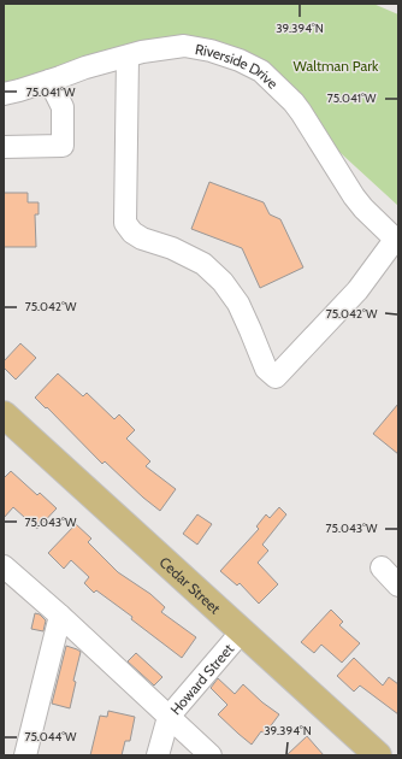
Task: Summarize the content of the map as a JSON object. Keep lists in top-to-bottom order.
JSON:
{
  "streets": {
    "main road": ["Cedar Street"],
    "street": ["Riverside Drive", "Howard Street"]
  },
  "crossings": [
    ["Cedar Street", "Howard Street"]
  ],
  "parks": ["Waltman Park"],
  "coordinates": [
    "39.394°N",
    "75.041°W",
    "75.042°W",
    "75.043°W",
    "75.044°W"
  ]
}
